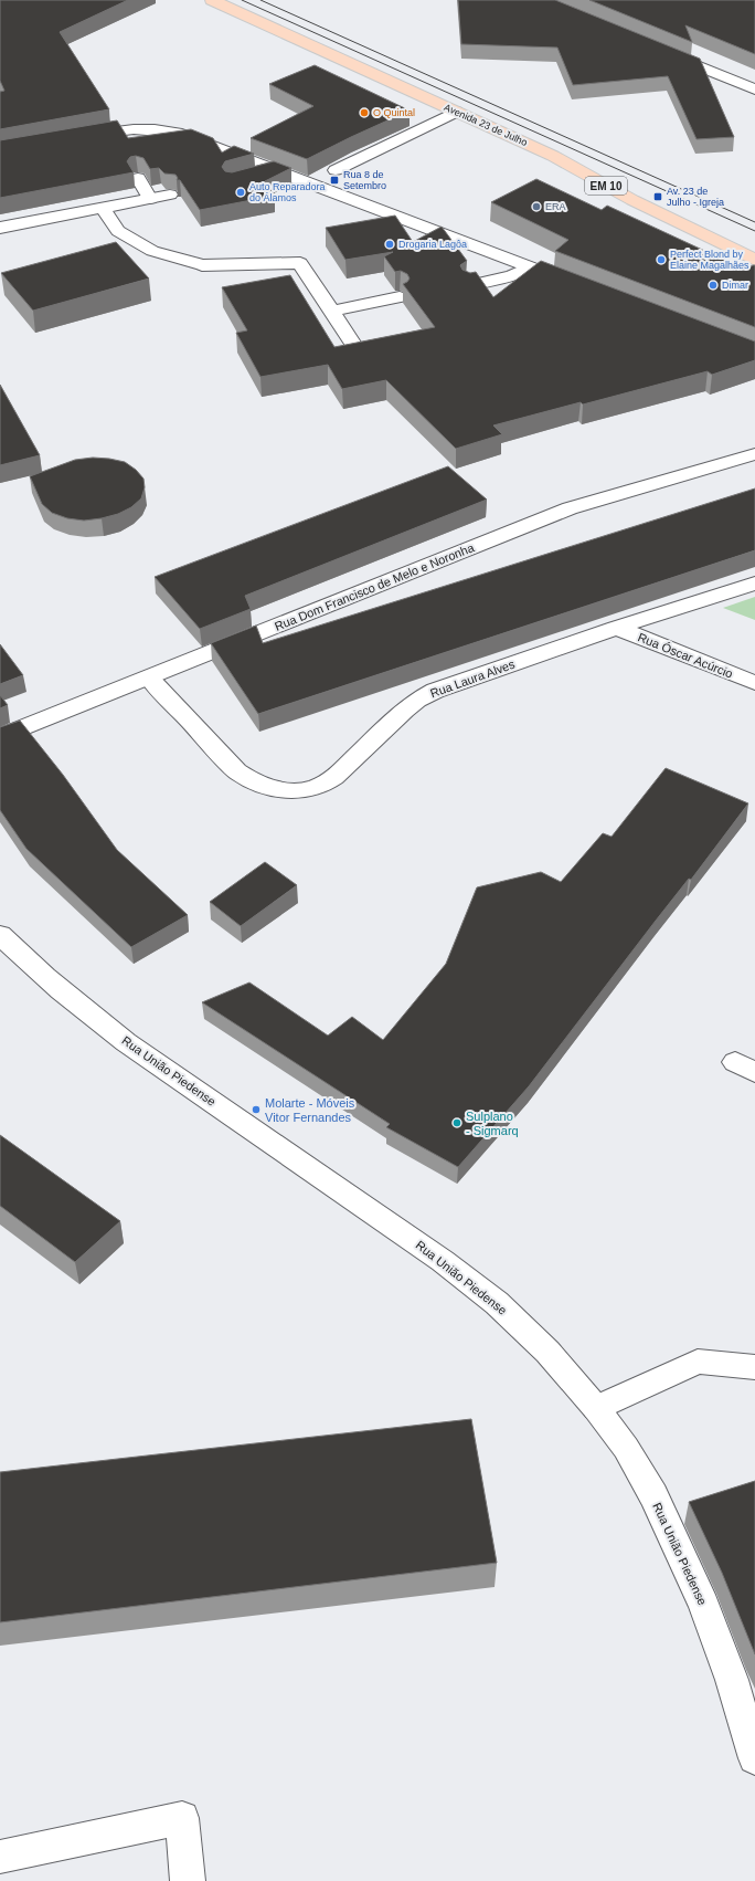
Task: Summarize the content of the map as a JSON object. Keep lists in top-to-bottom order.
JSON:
{
  "streets": {
    "main road": ["Avenida 23 de Julho", "EM 10"],
    "street": [
      "Rua Dom Francisco de Melo e Noronha",
      "Rua Óscar Acúrcio",
      "Rua Laura Alves",
      "Rua União Piedense"
    ]
  },
  "crossings": [
    ["Rua Dom Francisco de Melo e Noronha", "Rua Laura Alves"],
    ["Rua Óscar Acúrcio", "Rua Laura Alves"]
  ],
  "places": {
    "other": [
      "O Quintal",
      "Auto Reparadora do Álamos",
      "ERA",
      "Drogaria Lagôa",
      "Perfect Blond by Elaine Magalhães",
      "Dimar",
      "Molarte - Móveis Vitor Fernandes",
      "Sulplano - Sigmarq"
    ],
    "transit": ["Rua 8 de Setembro", "Av. 23 de Julho - Igreja"]
  }
}
